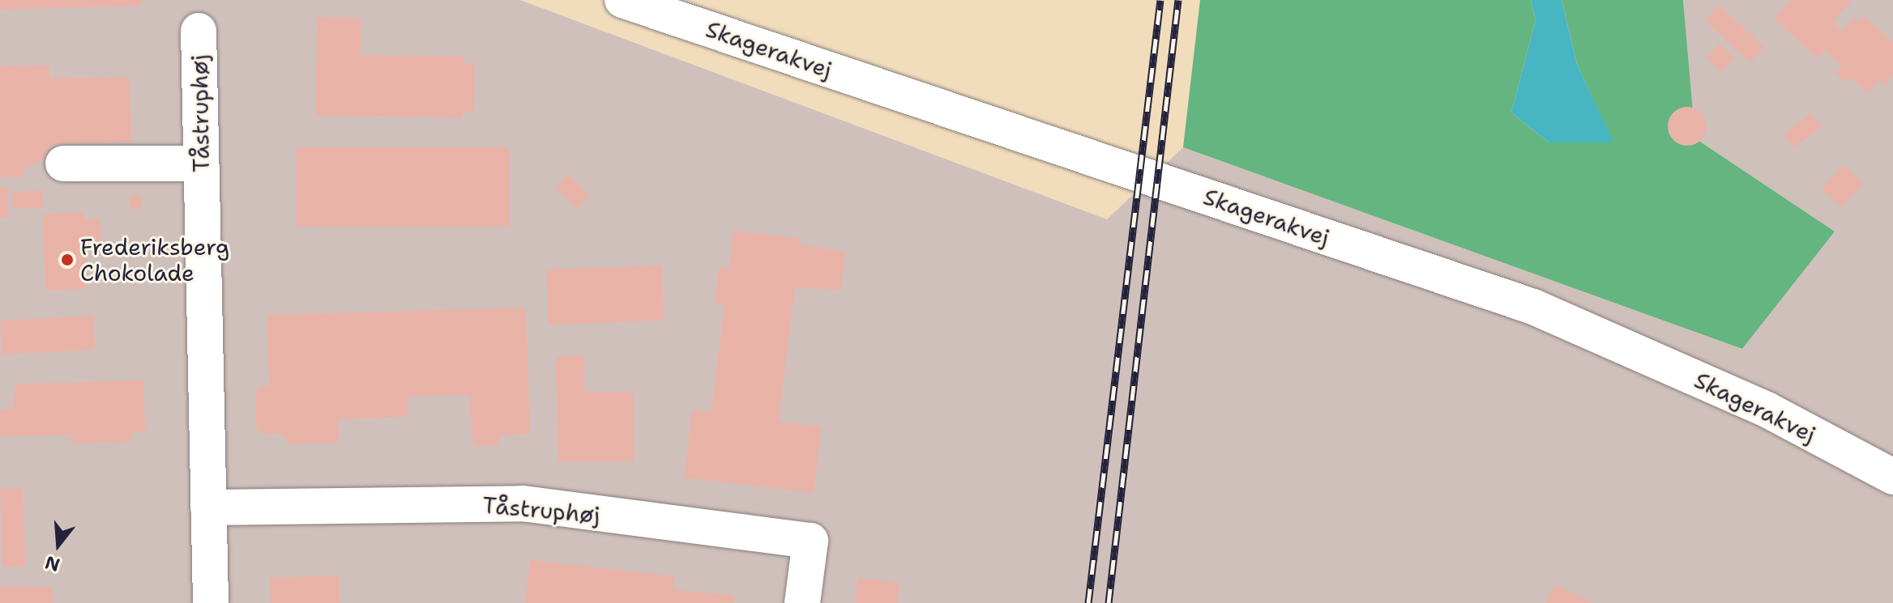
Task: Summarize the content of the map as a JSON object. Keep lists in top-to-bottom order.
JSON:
{
  "streets": {
    "street": ["Skagerakvej", "Tåstruphøj"]
  },
  "places": ["Frederiksberg Chokolade"],
  "north": "bottom"
}
